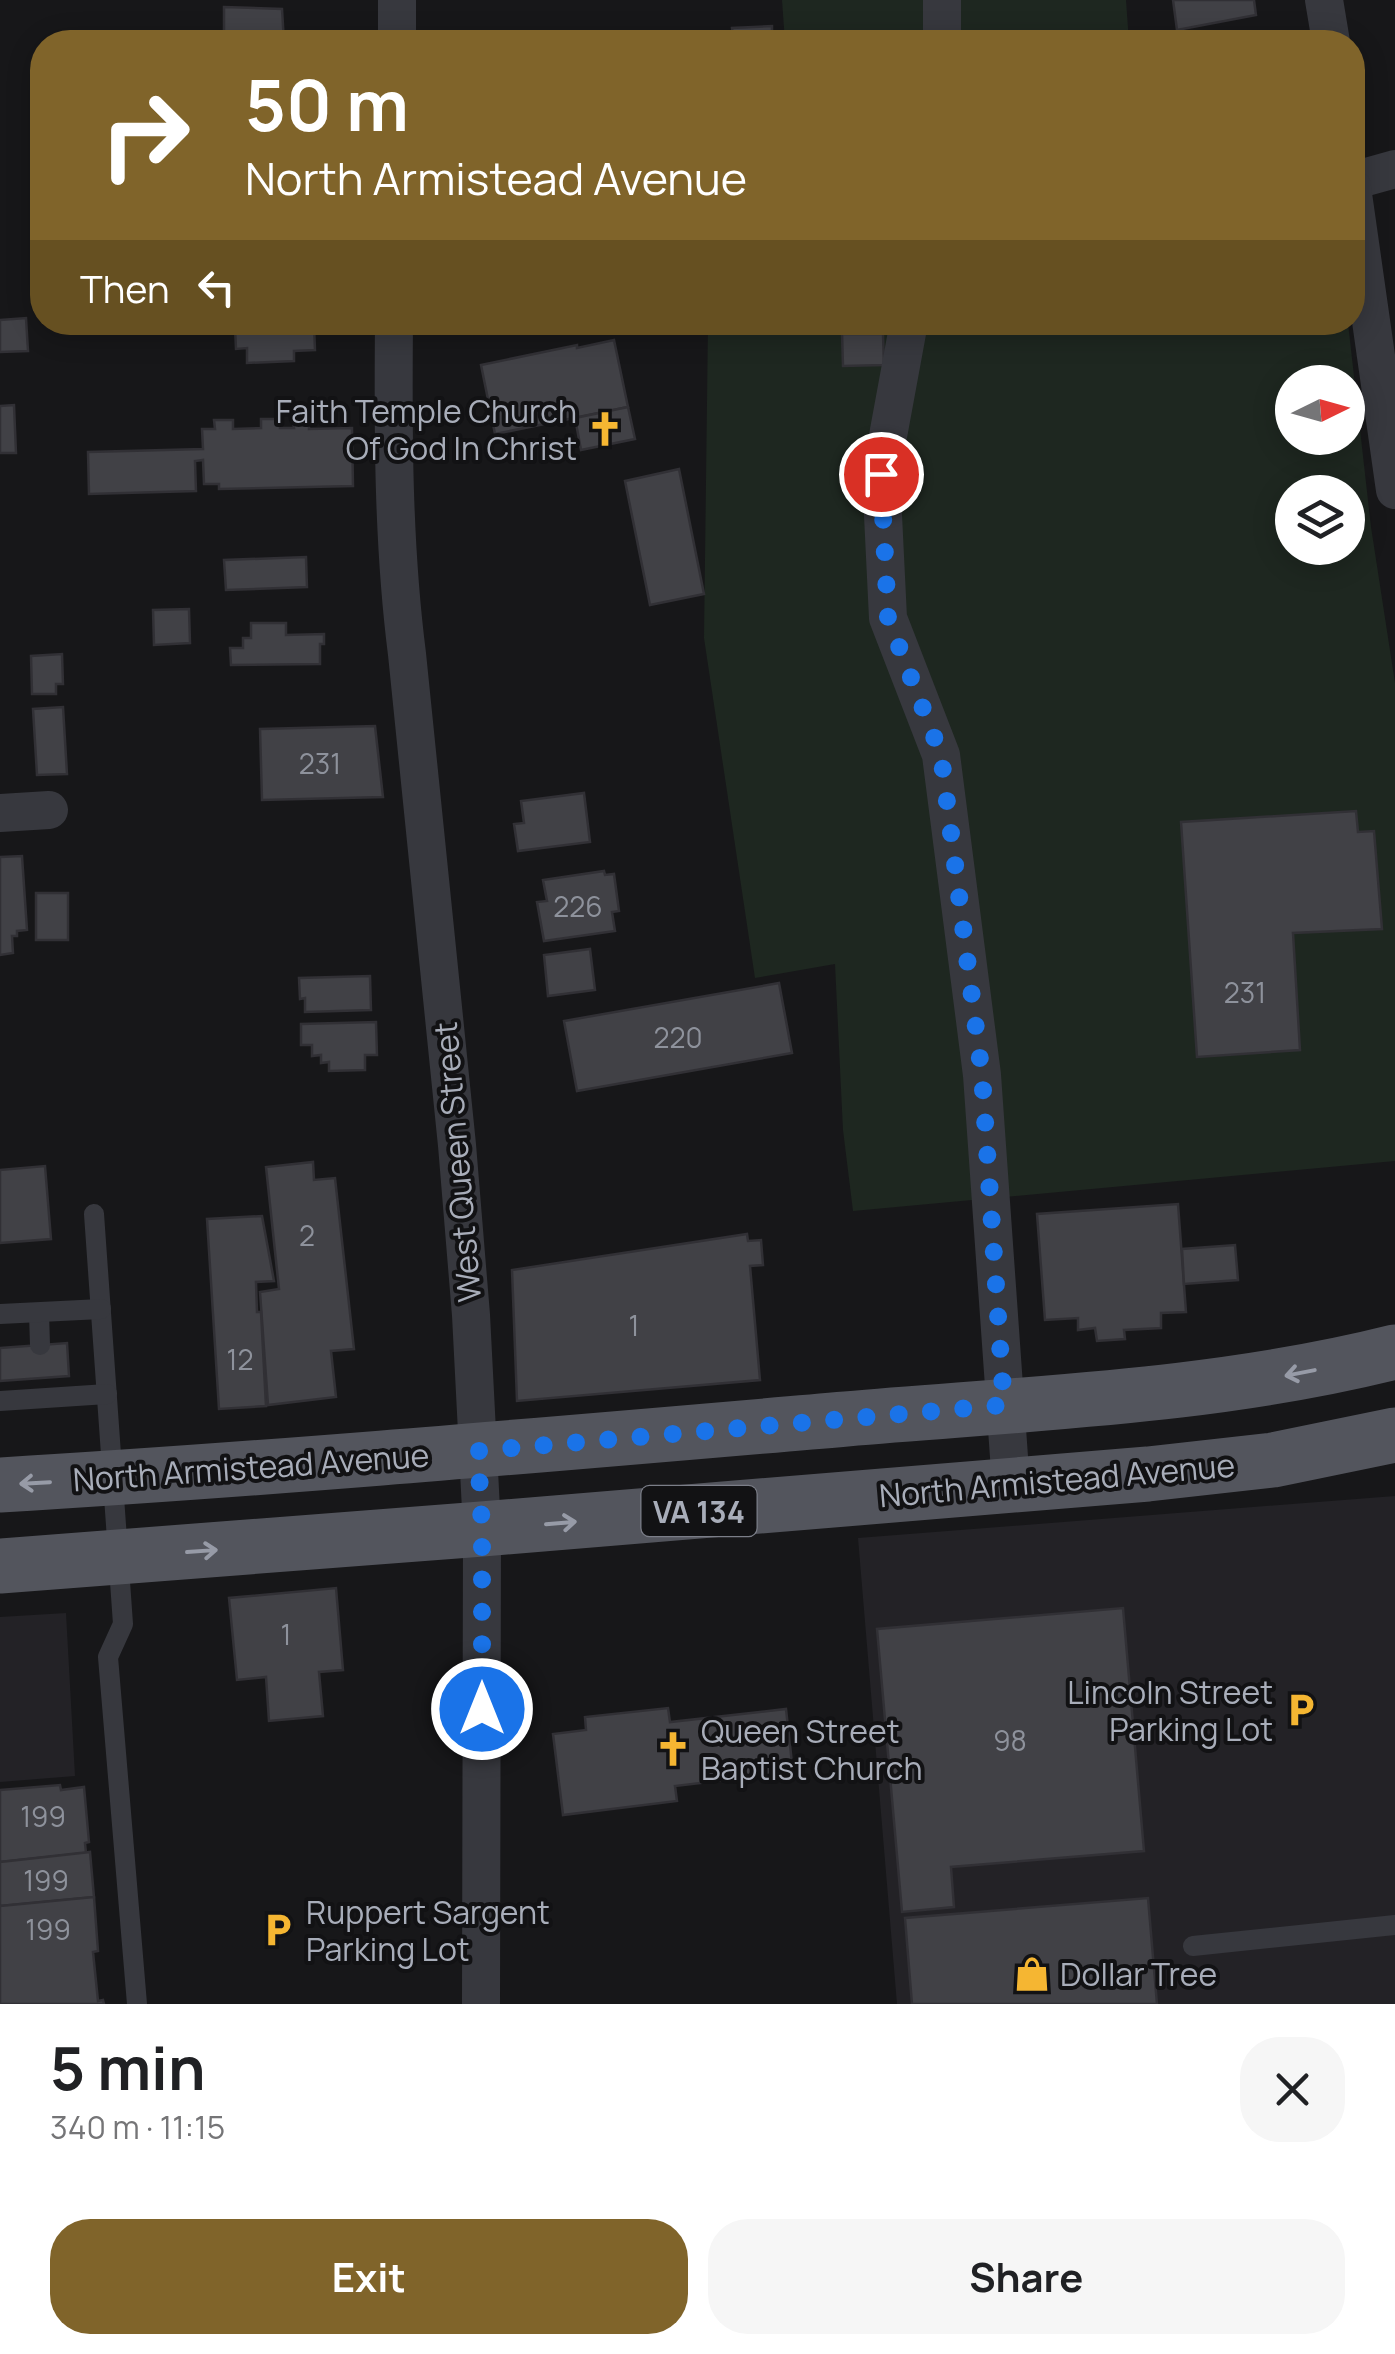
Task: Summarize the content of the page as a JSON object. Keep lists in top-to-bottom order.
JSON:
{
  "streets": {
    "main road": ["North Armistead Avenue", "VA 134"],
    "street": ["West Queen Street"]
  },
  "crossings": [
    ["West Queen Street", "North Armistead Avenue"]
  ],
  "places": {
    "church": ["Faith Temple Church Of God In Christ", "Queen Street Baptist Church"],
    "parking": ["Lincoln Street Parking Lot", "Ruppert Sargent Parking Lot"],
    "shop": ["Dollar Tree"]
  },
  "house_numbers": [
    "231",
    "226",
    "231",
    "220",
    "2",
    "1",
    "12",
    "1",
    "98",
    "199",
    "199",
    "199"
  ],
  "north": "right",
  "page": {
    "turn": ["50 m", "North Armistead Avenue"],
    "then": "Then",
    "heading": ["5 min", "340 m · 11:15"],
    "buttons": ["Exit", "Share"]
  }
}
